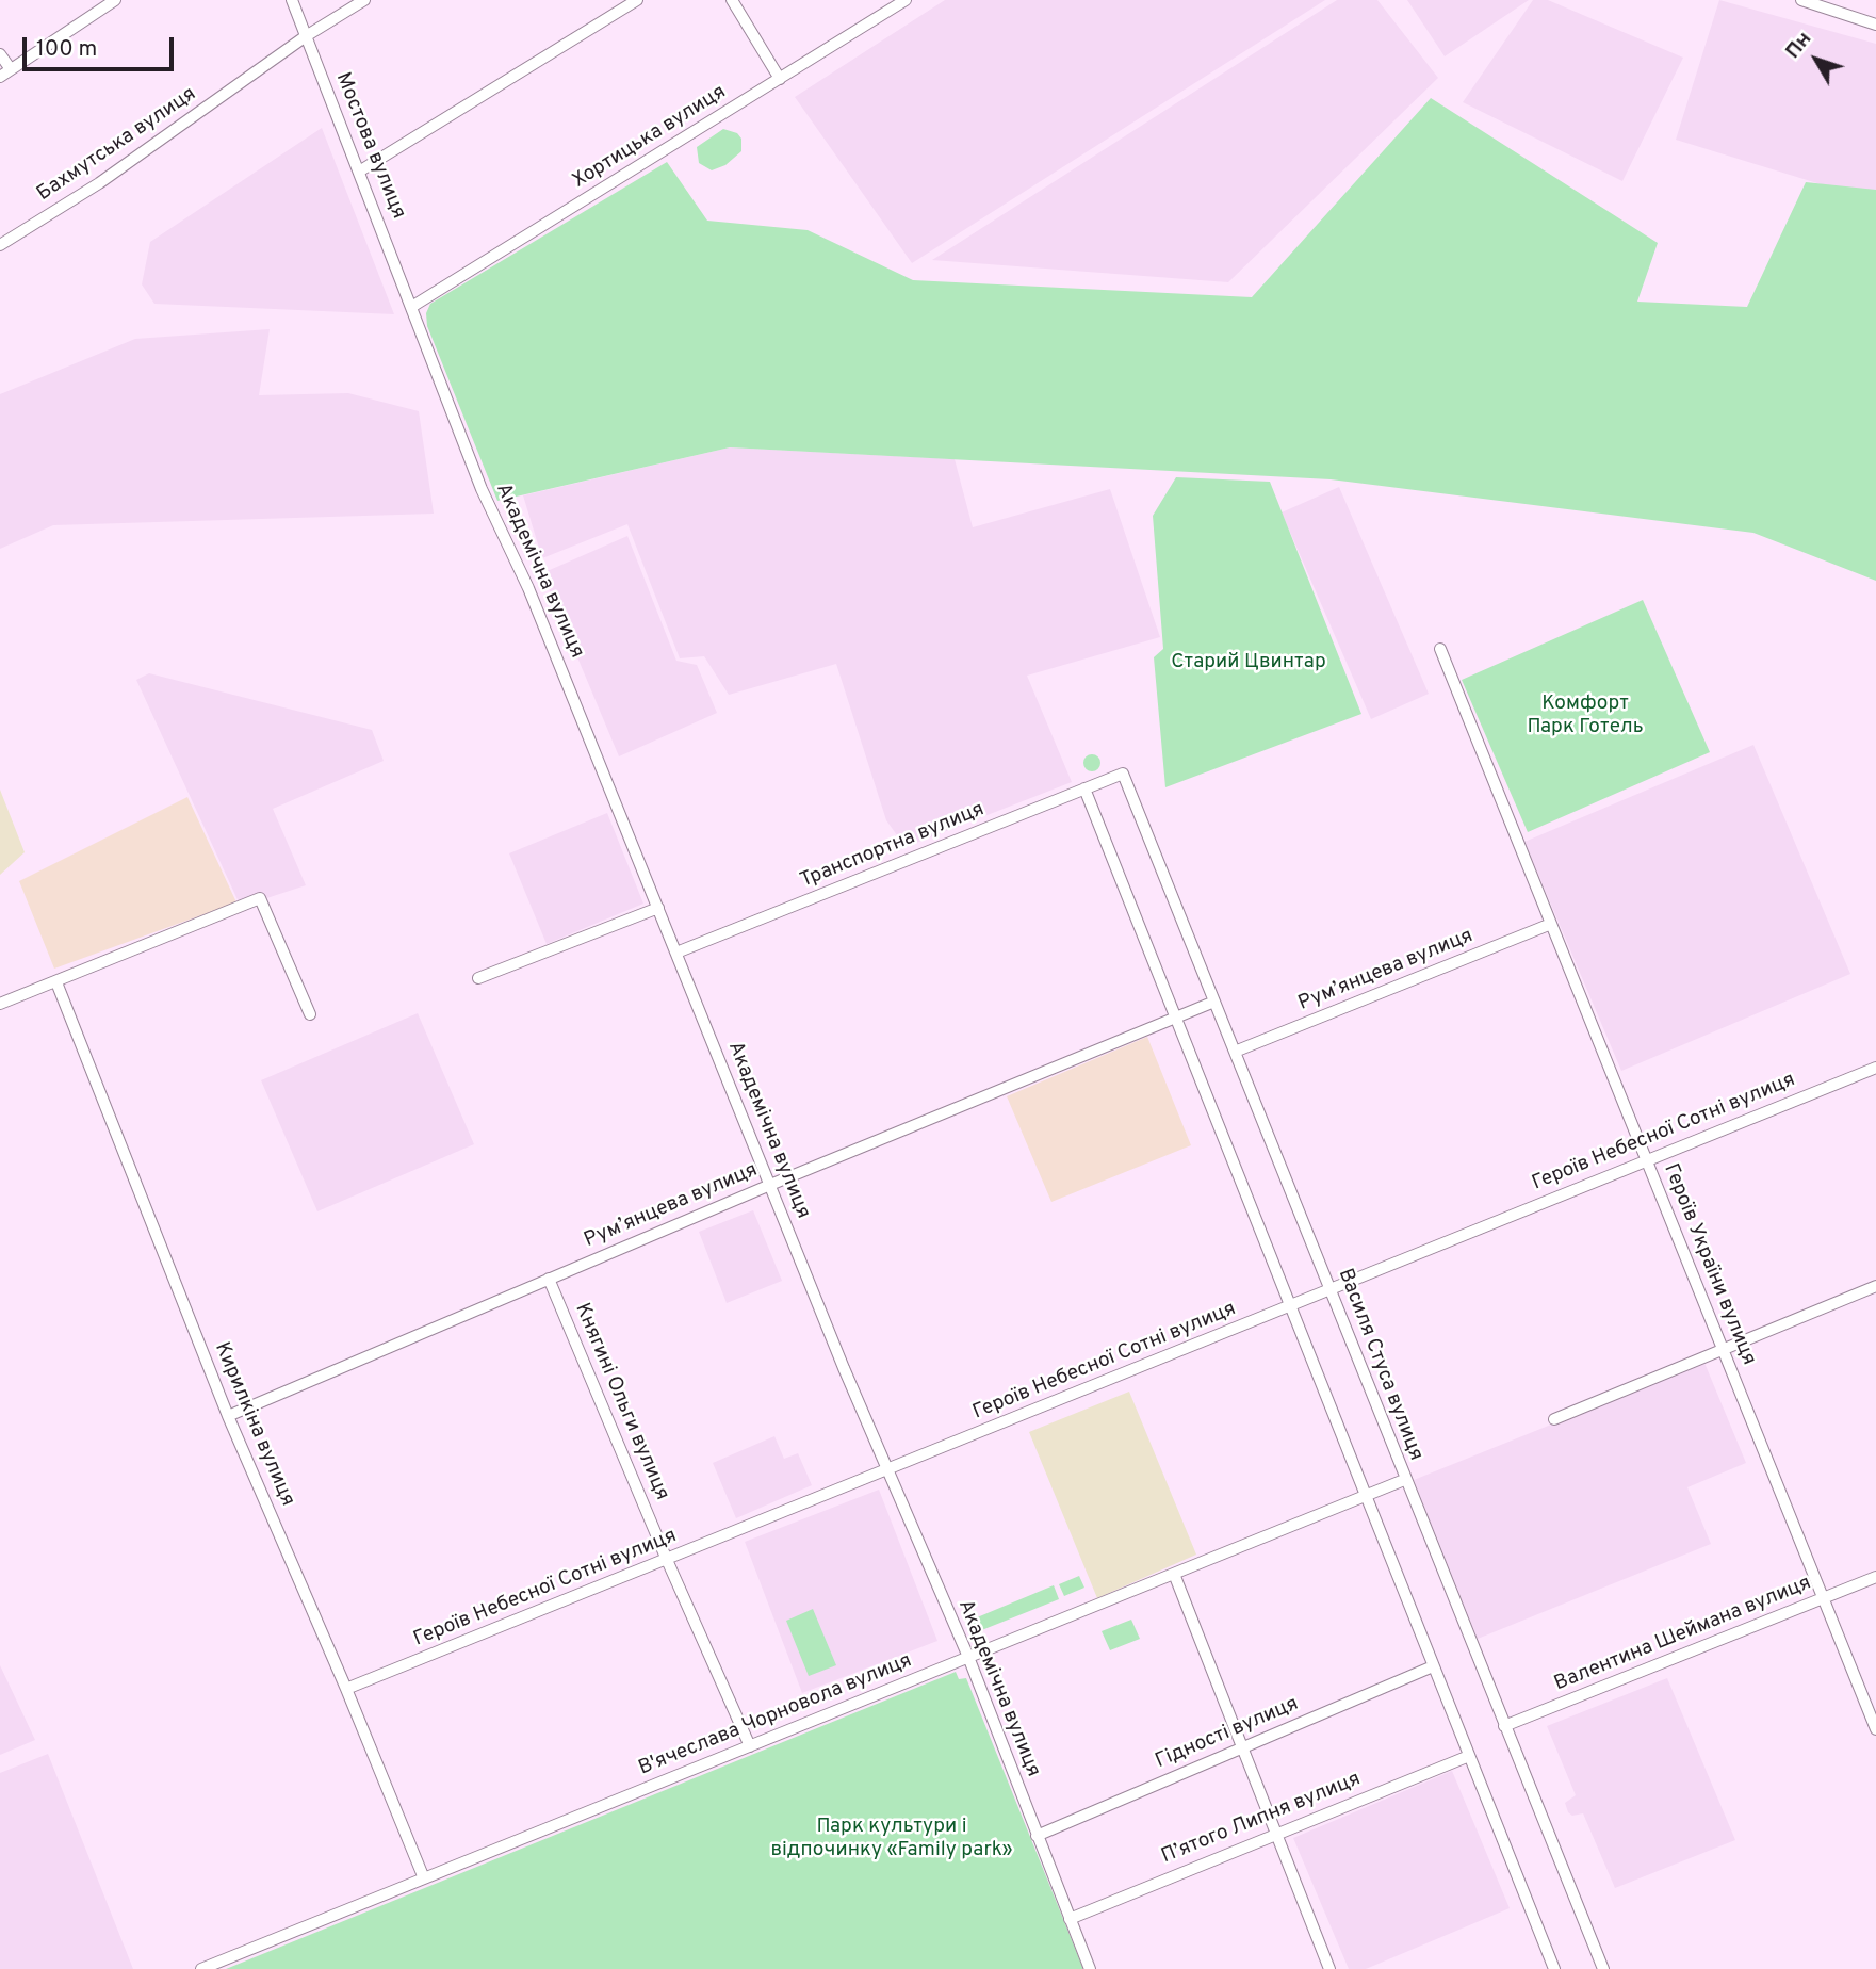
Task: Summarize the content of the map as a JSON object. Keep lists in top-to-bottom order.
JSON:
{
  "streets": {
    "street": [
      "Хортицька вулиця",
      "Бахмутська вулиця",
      "Мостова вулиця",
      "Академічна вулиця",
      "Транспортна вулиця",
      "Рум’янцева вулиця",
      "Героїв Небесної Сотні вулиця",
      "Героїв України вулиця",
      "Василя Стуса вулиця",
      "Княгині Ольги вулиця",
      "Кирилкіна вулиця",
      "Валентина Шеймана вулиця",
      "В'ячеслава Чорновола вулиця",
      "Гідності вулиця",
      "П’ятого Липня вулиця"
    ]
  },
  "crossings": [
    ["Хортицька вулиця", "Мостова вулиця"],
    ["Хортицька вулиця", "Академічна вулиця"],
    ["Бахмутська вулиця", "Мостова вулиця"],
    ["Мостова вулиця", "Академічна вулиця"],
    ["Академічна вулиця", "Транспортна вулиця"],
    ["Академічна вулиця", "Рум’янцева вулиця"],
    ["Академічна вулиця", "Героїв Небесної Сотні вулиця"],
    ["Академічна вулиця", "В'ячеслава Чорновола вулиця"],
    ["Академічна вулиця", "Гідності вулиця"],
    ["Академічна вулиця", "П’ятого Липня вулиця"],
    ["Транспортна вулиця", "Василя Стуса вулиця"],
    ["Рум’янцева вулиця", "Героїв України вулиця"],
    ["Рум’янцева вулиця", "Василя Стуса вулиця"],
    ["Рум’янцева вулиця", "Княгині Ольги вулиця"],
    ["Рум’янцева вулиця", "Кирилкіна вулиця"],
    ["Героїв Небесної Сотні вулиця", "Героїв України вулиця"],
    ["Героїв Небесної Сотні вулиця", "Василя Стуса вулиця"],
    ["Героїв Небесної Сотні вулиця", "Княгині Ольги вулиця"],
    ["Героїв Небесної Сотні вулиця", "Кирилкіна вулиця"],
    ["Героїв України вулиця", "Валентина Шеймана вулиця"],
    ["Василя Стуса вулиця", "Валентина Шеймана вулиця"],
    ["Василя Стуса вулиця", "В'ячеслава Чорновола вулиця"],
    ["Княгині Ольги вулиця", "В'ячеслава Чорновола вулиця"],
    ["Кирилкіна вулиця", "В'ячеслава Чорновола вулиця"]
  ],
  "parks": ["Старий Цвинтар", "Комфорт Парк Готель", "Парк культури і відпочинку «Family park»"],
  "scale_bar": "100 m",
  "north": "top left"
}
